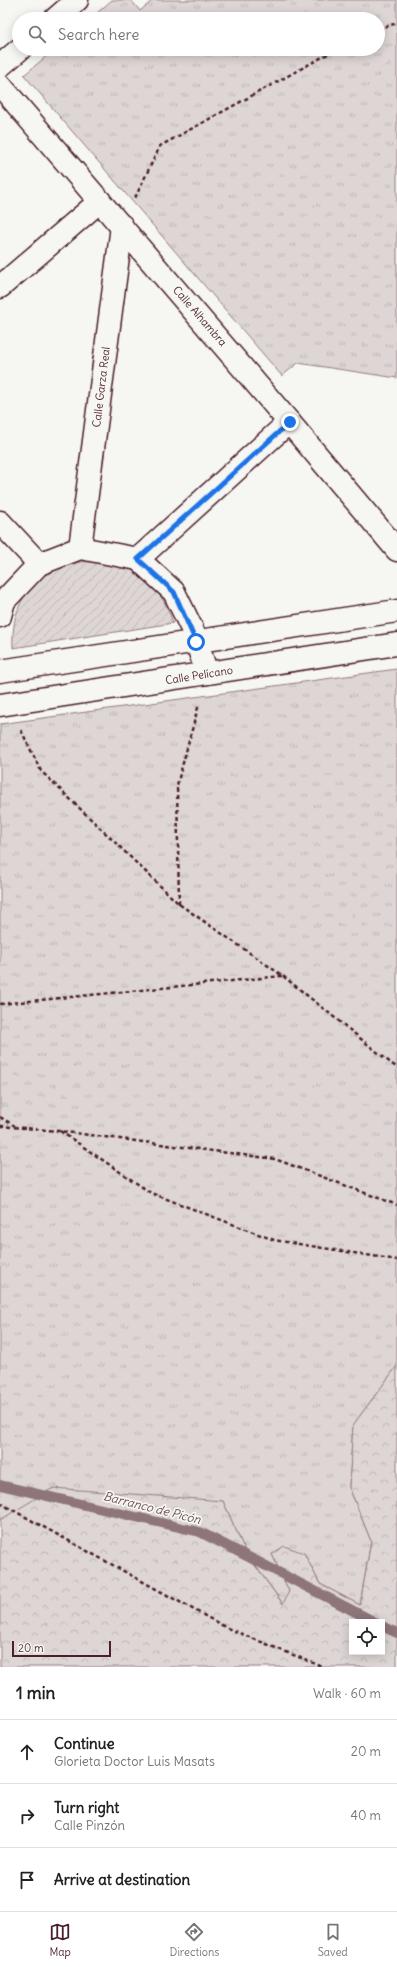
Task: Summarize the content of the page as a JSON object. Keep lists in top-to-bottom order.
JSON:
{
  "streets": {
    "street": ["Calle Alhambra", "Calle Garza Real", "Calle Pelícano"]
  },
  "crossings": [
    ["Calle Alhambra", "Calle Garza Real"]
  ],
  "water": ["Barranco de Picón"],
  "scale_bar": "20 m",
  "page": {
    "search": "Search here",
    "scale": "20 m",
    "heading": ["1 min", "Walk · 60 m"],
    "list": [
      ["Continue", "Glorieta Doctor Luis Masats", "20 m"],
      ["Turn right", "Calle Pinzón", "40 m"],
      "Arrive at destination"
    ],
    "nav": ["Map", "Directions", "Saved"]
  }
}
